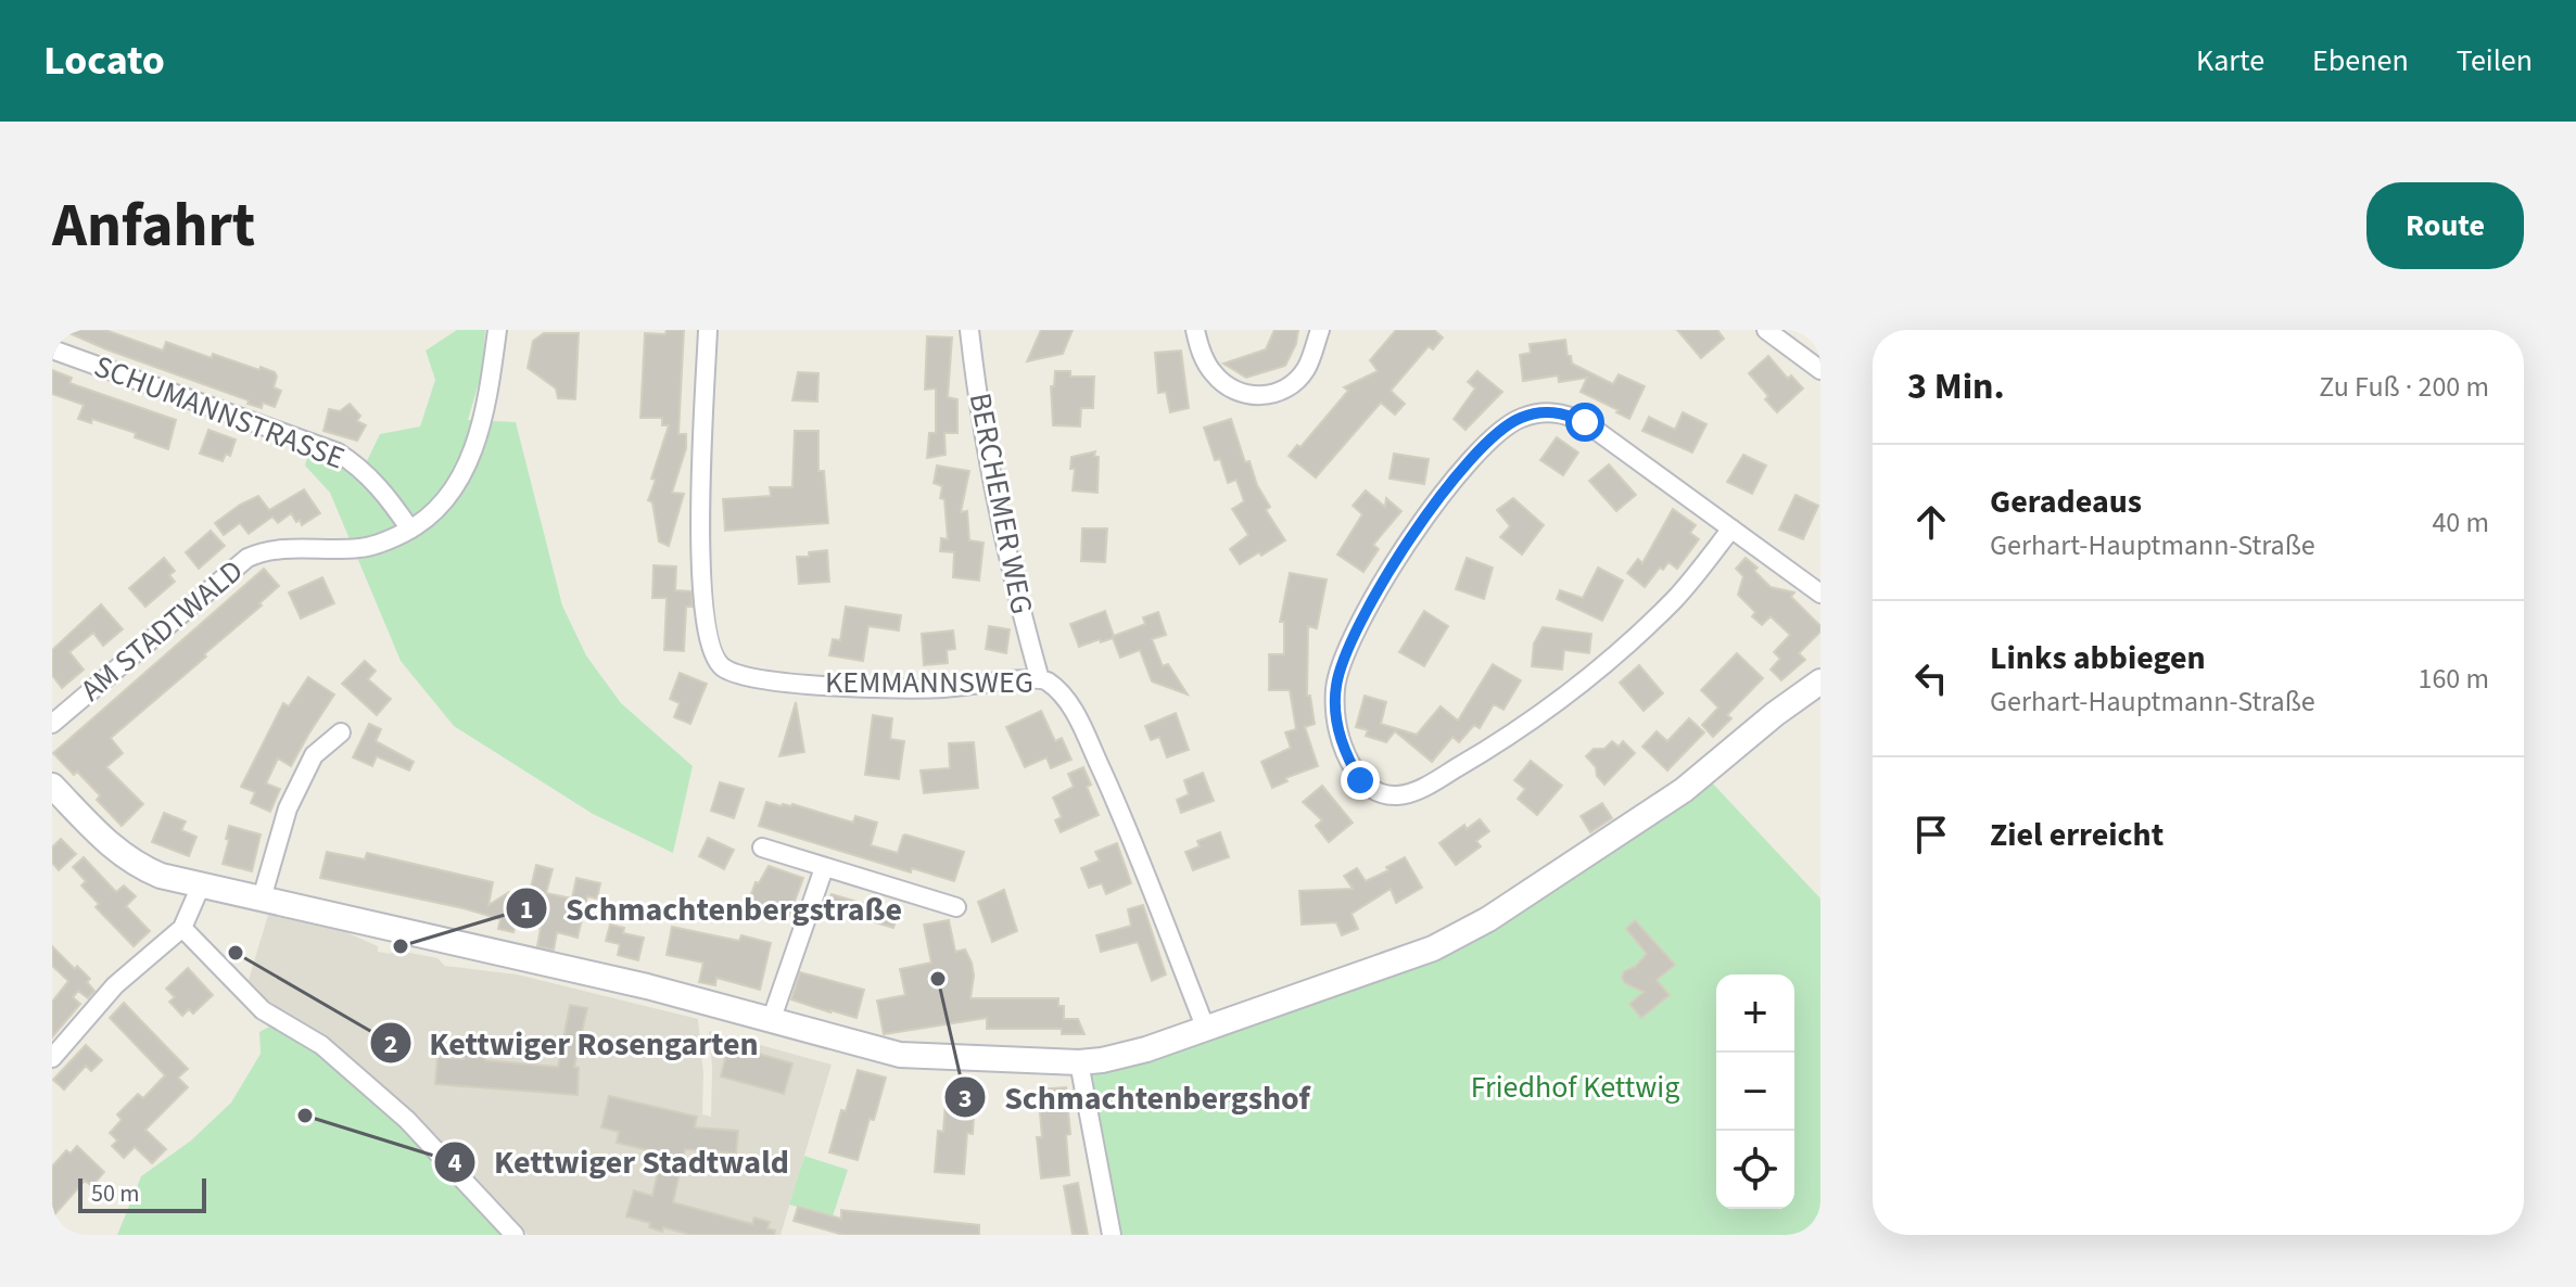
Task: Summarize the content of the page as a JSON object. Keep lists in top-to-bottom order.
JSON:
{
  "streets": {
    "street": [
      "SCHUMANNSTRASSE",
      "BERCHEMER WEG",
      "AM STADTWALD",
      "KEMMANNSWEG"
    ]
  },
  "crossings": [
    ["SCHUMANNSTRASSE", "AM STADTWALD"],
    ["BERCHEMER WEG", "KEMMANNSWEG"]
  ],
  "parks": ["Friedhof Kettwig"],
  "places": [
    "Schmachtenbergstraße",
    "Kettwiger Rosengarten",
    "Schmachtenbergshof",
    "Kettwiger Stadtwald"
  ],
  "scale_bar": "50 m",
  "page": {
    "header": "Locato",
    "nav": ["Karte", "Ebenen", "Teilen"],
    "buttons": "Route",
    "title": "Anfahrt",
    "heading": ["3 Min.", "Zu Fuß · 200 m"],
    "list": [
      ["Geradeaus", "Gerhart-Hauptmann-Straße", "40 m"],
      ["Links abbiegen", "Gerhart-Hauptmann-Straße", "160 m"],
      "Ziel erreicht"
    ],
    "map_buttons": ["+", "−"],
    "scale": "50 m"
  }
}
